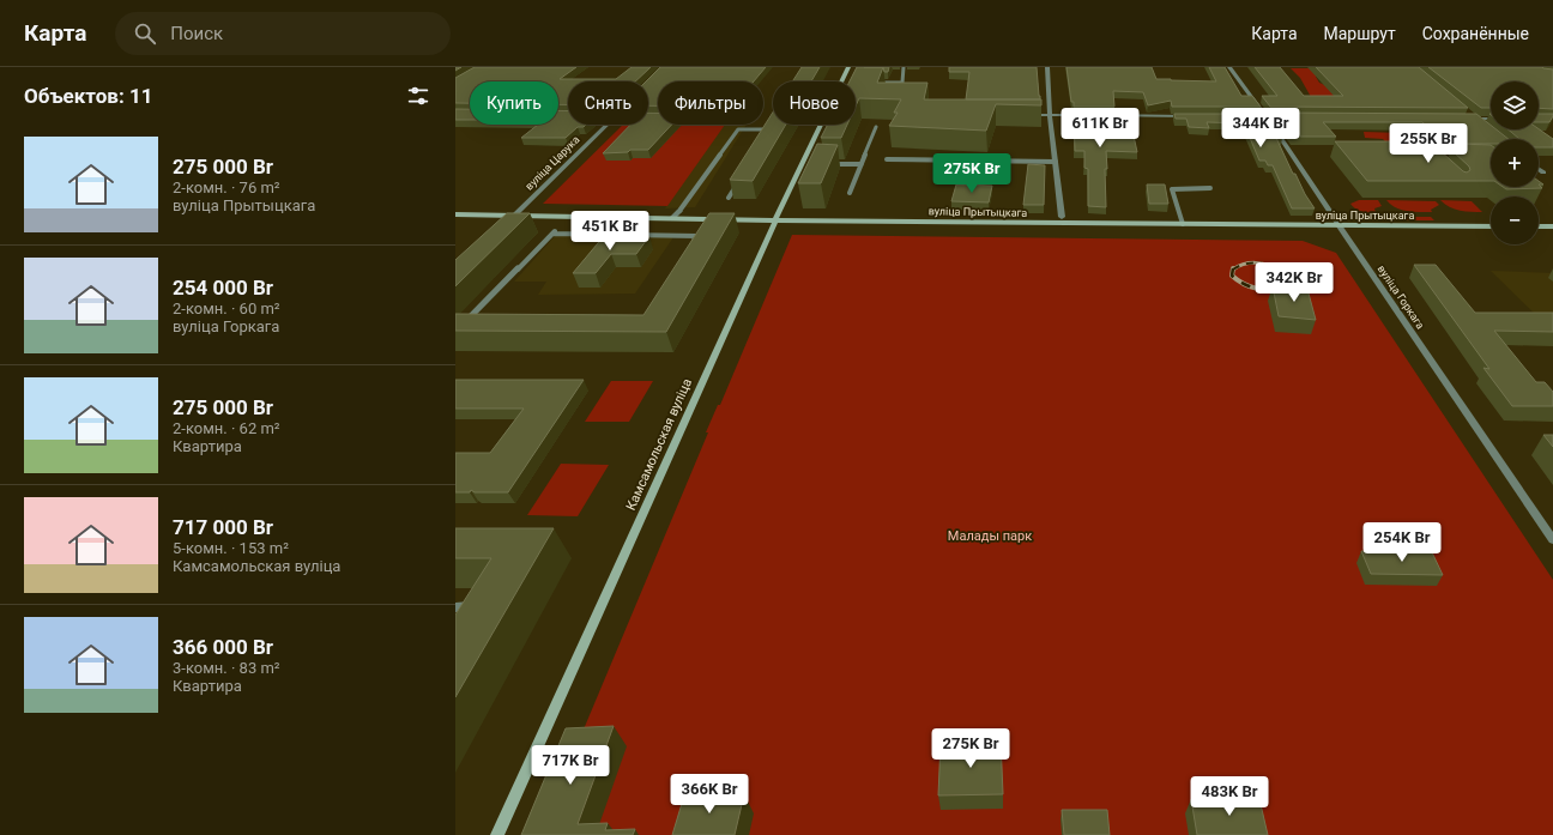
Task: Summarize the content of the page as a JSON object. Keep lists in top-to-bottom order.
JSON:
{
  "streets": {
    "main road": ["вуліца Прытыцкага", "Камсамольская вуліца"],
    "street": ["вуліца Царука", "вуліца Горкага"]
  },
  "crossings": [
    ["вуліца Царука", "вуліца Прытыцкага"],
    ["вуліца Прытыцкага", "вуліца Горкага"],
    ["вуліца Прытыцкага", "Камсамольская вуліца"]
  ],
  "parks": ["Малады парк"],
  "page": {
    "header": "Карта",
    "search": "Поиск",
    "nav": ["Карта", "Маршрут", "Сохранённые"],
    "heading": "Объектов: 11",
    "map_buttons": ["+", "−"],
    "chip": [
      "Купить",
      "Снять",
      "Фильтры",
      "Новое"
    ],
    "price": [
      "611K Br",
      "344K Br",
      "255K Br",
      "275K Br",
      "451K Br",
      "342K Br",
      "254K Br",
      "275K Br",
      "717K Br",
      "366K Br",
      "483K Br"
    ],
    "list": [
      {
        "name": "275 000 Br",
        "note": "2-комн. · 76 m² · вуліца Прытыцкага"
      },
      {
        "name": "254 000 Br",
        "note": "2-комн. · 60 m² · вуліца Горкага"
      },
      {
        "name": "275 000 Br",
        "note": "2-комн. · 62 m² · Квартира"
      },
      {
        "name": "717 000 Br",
        "note": "5-комн. · 153 m² · Камсамольская вуліца"
      },
      {
        "name": "366 000 Br",
        "note": "3-комн. · 83 m² · Квартира"
      }
    ]
  }
}
